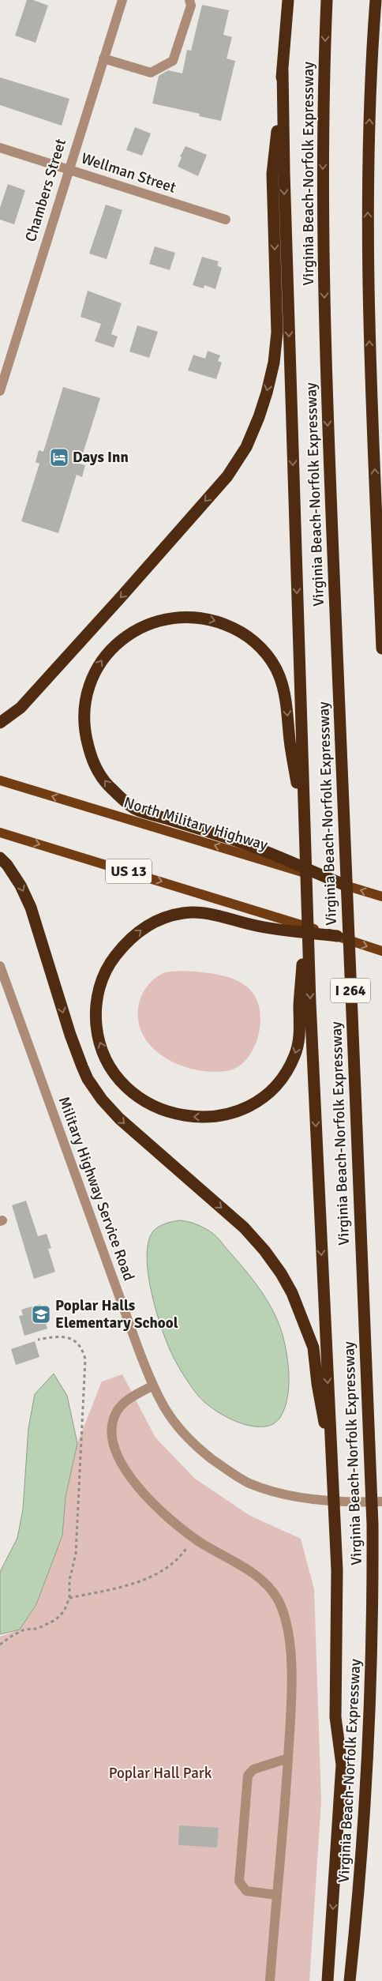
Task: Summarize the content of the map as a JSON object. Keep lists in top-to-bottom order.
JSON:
{
  "streets": {
    "highway": ["Virginia Beach-Norfolk Expressway", "I 264"],
    "main road": ["North Military Highway", "US 13"],
    "street": ["Wellman Street", "Chambers Street", "Military Highway Service Road"]
  },
  "crossings": [
    ["Wellman Street", "Chambers Street"]
  ],
  "parks": ["Poplar Hall Park"],
  "places": {
    "hotel": ["Days Inn"],
    "school or university": ["Poplar Halls Elementary School"]
  }
}
